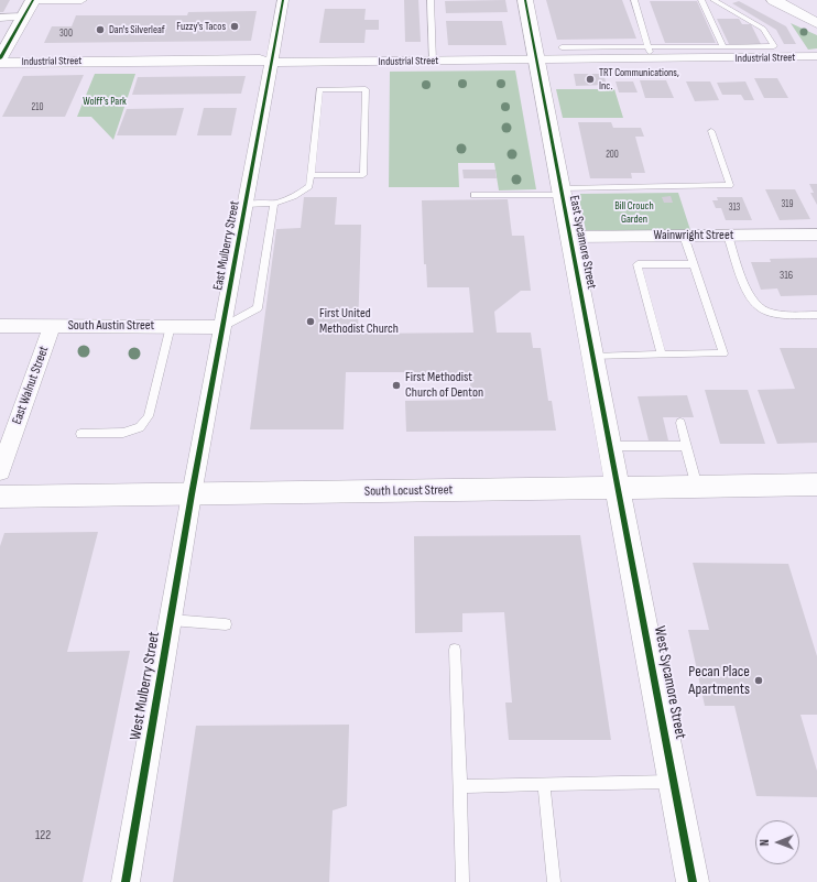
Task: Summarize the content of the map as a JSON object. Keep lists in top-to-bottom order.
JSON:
{
  "streets": {
    "street": [
      "Industrial Street",
      "Wainwright Street",
      "East Sycamore Street",
      "East Mulberry Street",
      "South Austin Street",
      "East Walnut Street",
      "South Locust Street",
      "West Sycamore Street",
      "West Mulberry Street"
    ]
  },
  "crossings": [
    ["Industrial Street", "East Sycamore Street"],
    ["Industrial Street", "East Mulberry Street"],
    ["Wainwright Street", "East Sycamore Street"],
    ["East Sycamore Street", "South Locust Street"],
    ["East Sycamore Street", "West Sycamore Street"],
    ["East Mulberry Street", "South Austin Street"],
    ["East Mulberry Street", "South Locust Street"],
    ["East Mulberry Street", "West Mulberry Street"],
    ["South Austin Street", "East Walnut Street"],
    ["South Locust Street", "West Sycamore Street"],
    ["South Locust Street", "West Mulberry Street"]
  ],
  "parks": ["Wolff’s Park", "Bill Crouch Garden"],
  "places": [
    "Fuzzy's Tacos",
    "Dan's Silverleaf",
    "TRT Communications, Inc.",
    "First United Methodist Church",
    "First Methodist Church of Denton",
    "Pecan Place Apartments"
  ],
  "house_numbers": [
    "300",
    "210",
    "200",
    "319",
    "313",
    "316",
    "122"
  ],
  "north": "left"
}
